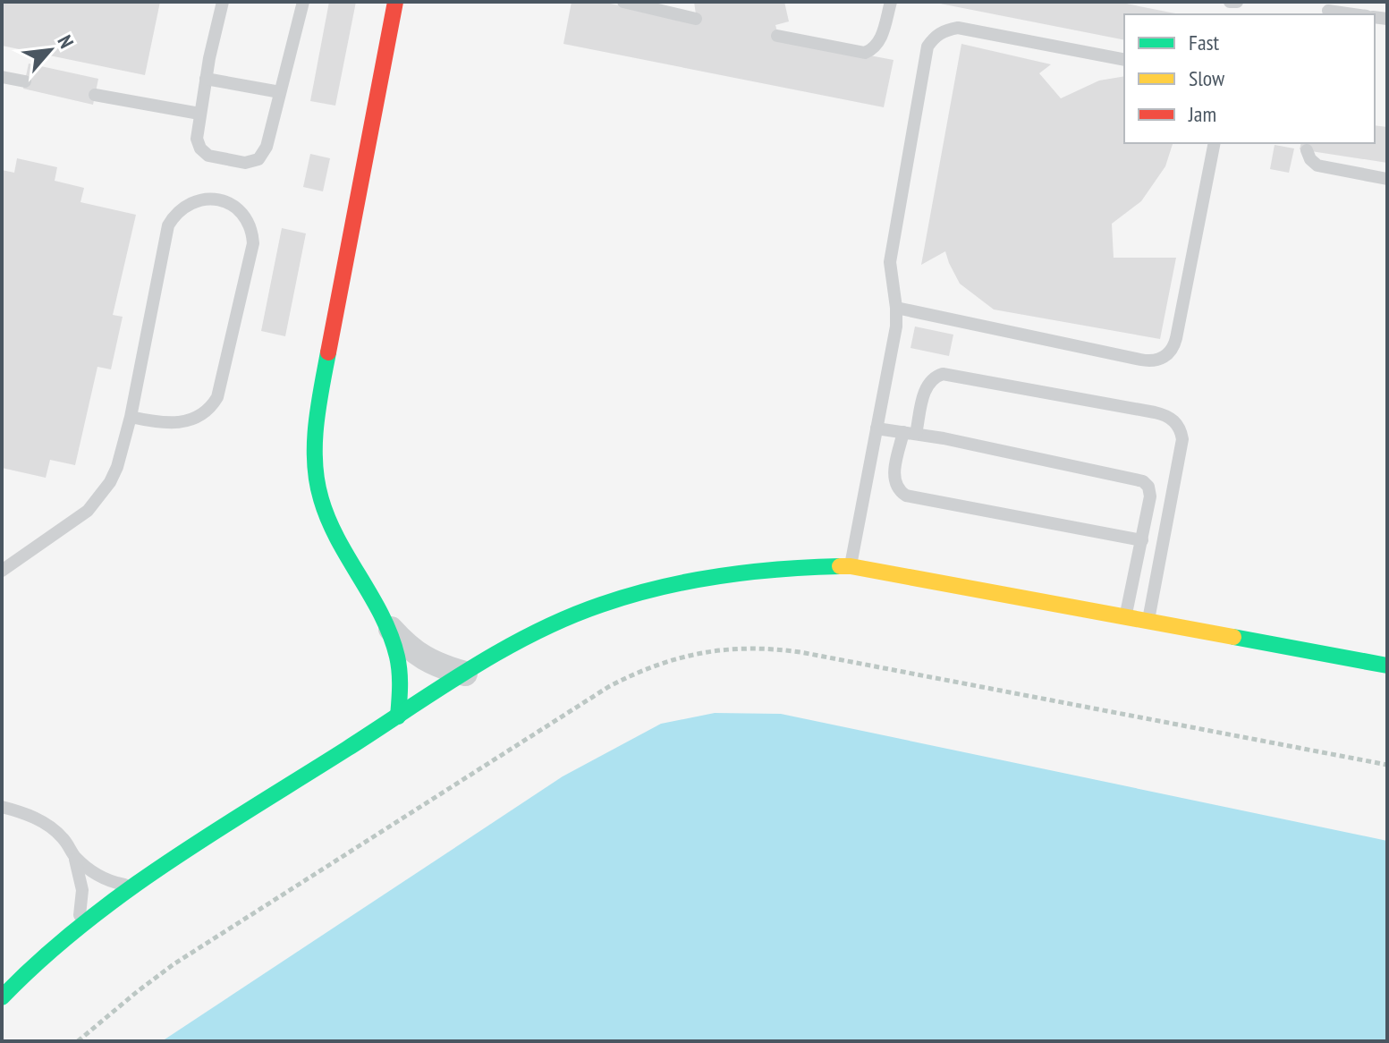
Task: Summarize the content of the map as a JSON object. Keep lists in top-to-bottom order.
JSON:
{
  "legend": ["Fast", "Slow", "Jam"],
  "north": "top right"
}
